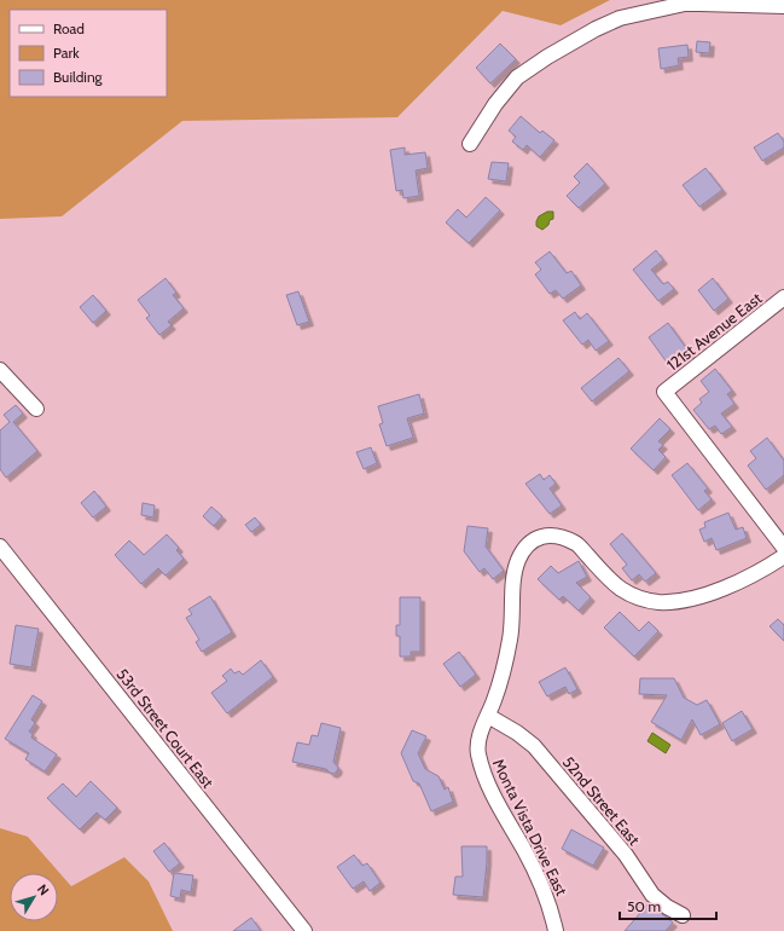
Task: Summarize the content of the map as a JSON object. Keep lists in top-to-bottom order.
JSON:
{
  "streets": {
    "street": [
      "121st Avenue East",
      "53rd Street Court East",
      "52nd Street East",
      "Monta Vista Drive East"
    ]
  },
  "crossings": [
    ["52nd Street East", "Monta Vista Drive East"]
  ],
  "legend": ["Road", "Park", "Building"],
  "scale_bar": "50 m",
  "north": "top right"
}
